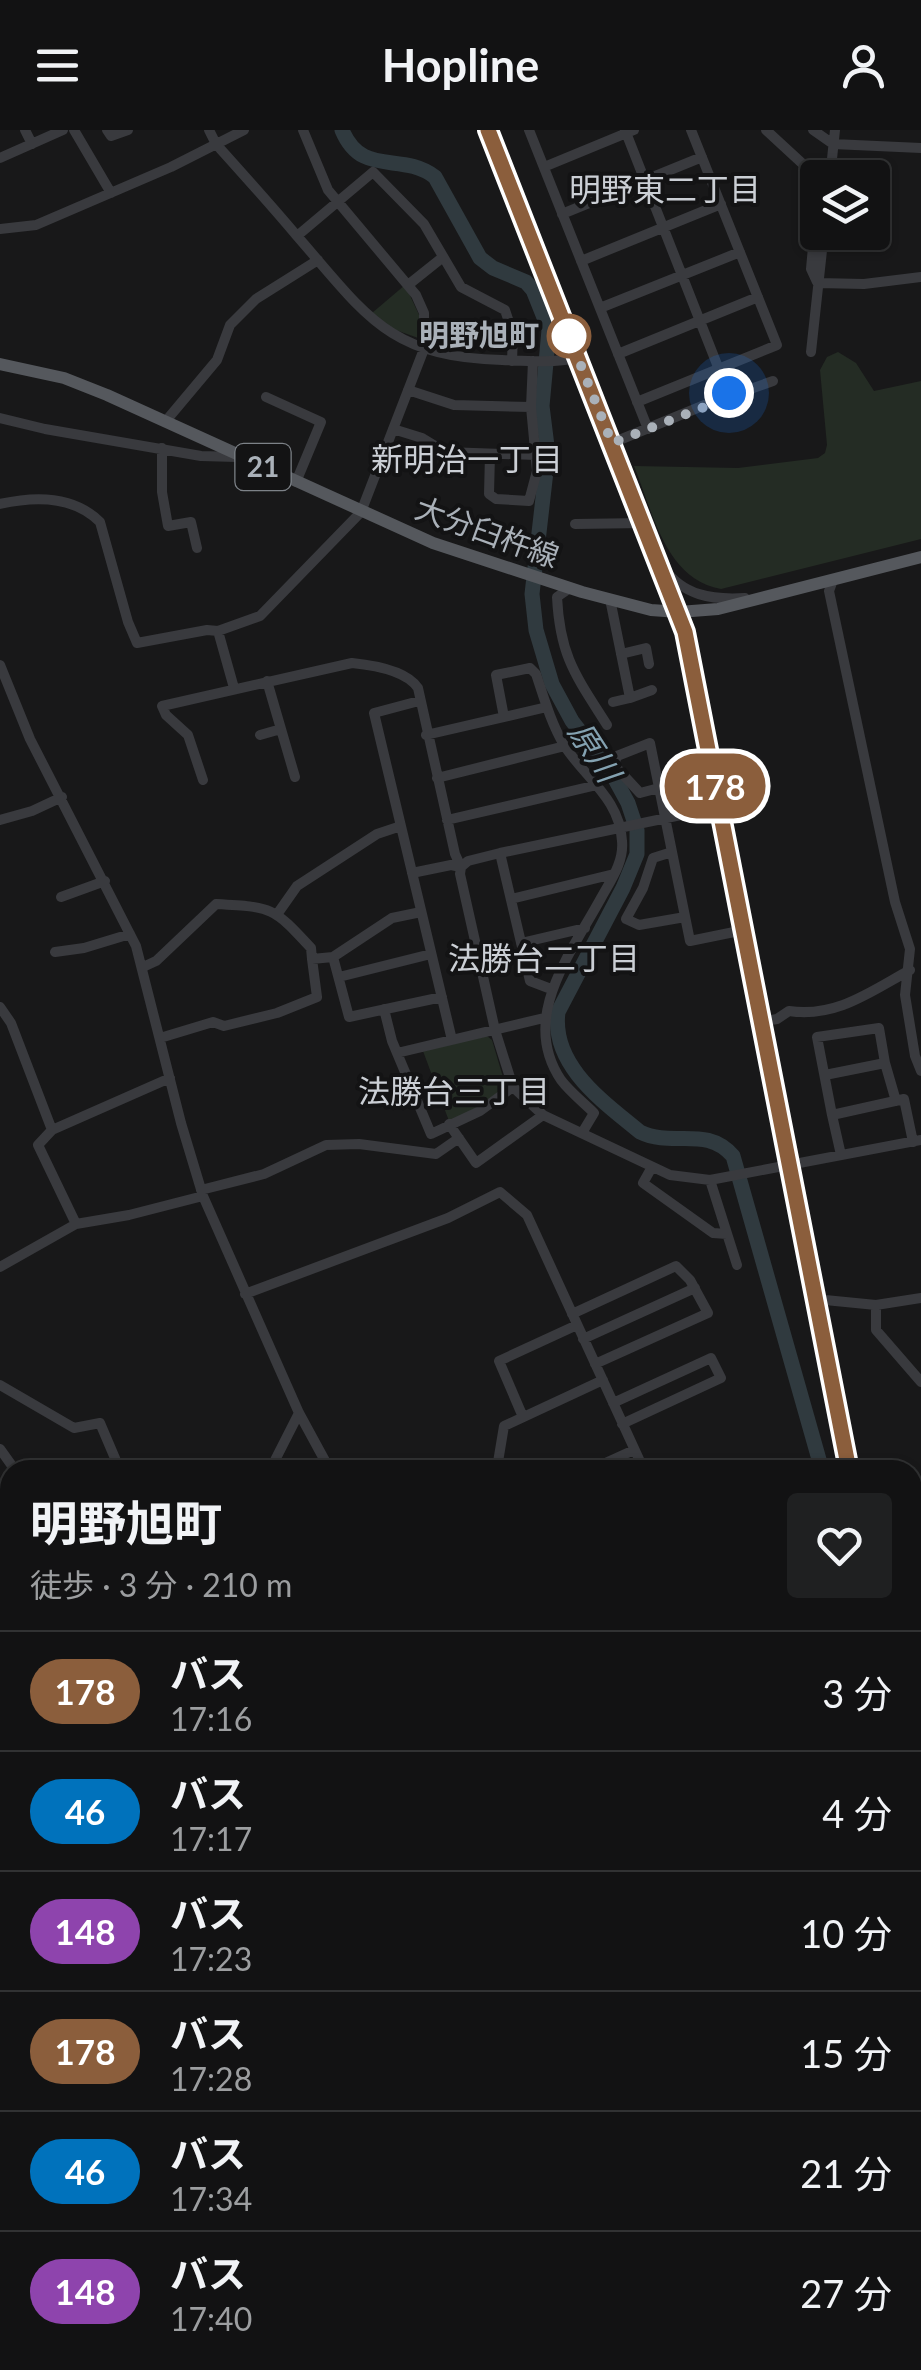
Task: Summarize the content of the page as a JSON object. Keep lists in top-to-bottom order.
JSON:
{
  "streets": {
    "main road": ["21", "大分臼杵線"]
  },
  "districts": [
    "明野東二丁目",
    "新明治一丁目",
    "法勝台二丁目",
    "法勝台三丁目"
  ],
  "water": ["原川"],
  "places": ["明野旭町"],
  "lines": ["bus line 178"],
  "page": {
    "header": "Hopline",
    "on_map": "178",
    "heading": ["明野旭町", "徒歩 · 3 分 · 210 m"],
    "list": [
      {
        "mark": "178",
        "name": "バス",
        "note": "17:16",
        "value": "3 分"
      },
      {
        "mark": "46",
        "name": "バス",
        "note": "17:17",
        "value": "4 分"
      },
      {
        "mark": "148",
        "name": "バス",
        "note": "17:23",
        "value": "10 分"
      },
      {
        "mark": "178",
        "name": "バス",
        "note": "17:28",
        "value": "15 分"
      },
      {
        "mark": "46",
        "name": "バス",
        "note": "17:34",
        "value": "21 分"
      },
      {
        "mark": "148",
        "name": "バス",
        "note": "17:40",
        "value": "27 分"
      }
    ]
  }
}
